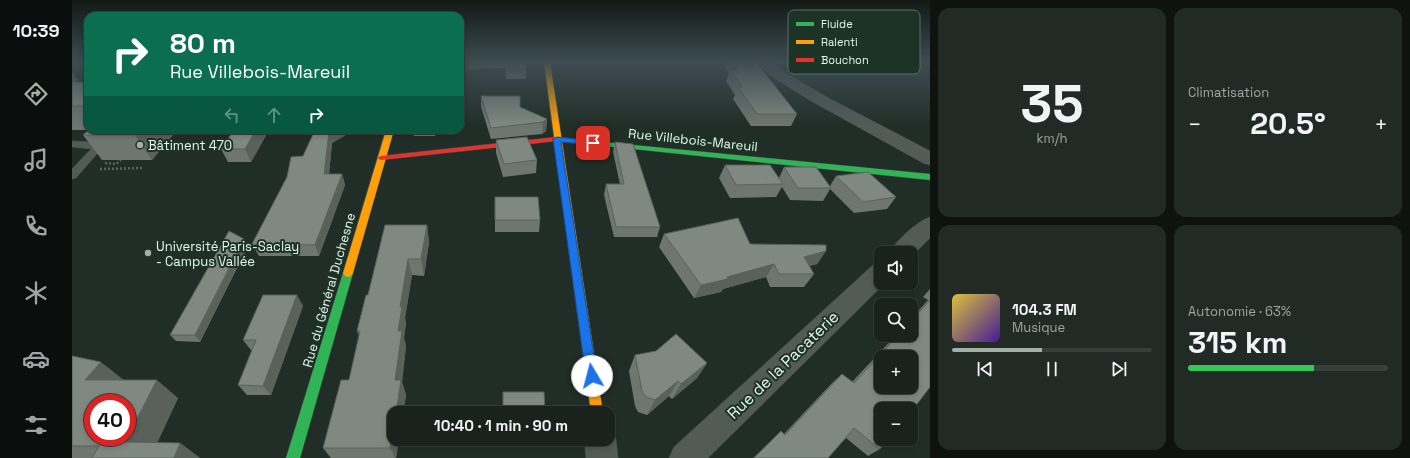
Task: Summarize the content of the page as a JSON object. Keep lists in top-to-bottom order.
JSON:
{
  "streets": {
    "street": ["Rue Villebois-Mareuil", "Rue du Général Duchesne", "Rue de la Pacaterie"]
  },
  "crossings": [
    ["Rue Villebois-Mareuil", "Rue du Général Duchesne"]
  ],
  "places": ["Bâtiment 470", "Université Paris-Saclay - Campus Vallée"],
  "legend": ["Fluide", "Ralenti", "Bouchon"],
  "page": {
    "tabs": "10:39",
    "tile": [
      ["35", "km/h"],
      "Climatisation",
      ["Autonomie · 63%", "315 km"]
    ],
    "turn": ["80 m", "Rue Villebois-Mareuil"],
    "heat": ["−", "20.5°", "+"],
    "map_buttons": ["+", "−"],
    "song": ["104.3 FM", "Musique"],
    "limit": "40",
    "trip": "10:40 · 1 min · 90 m"
  }
}
